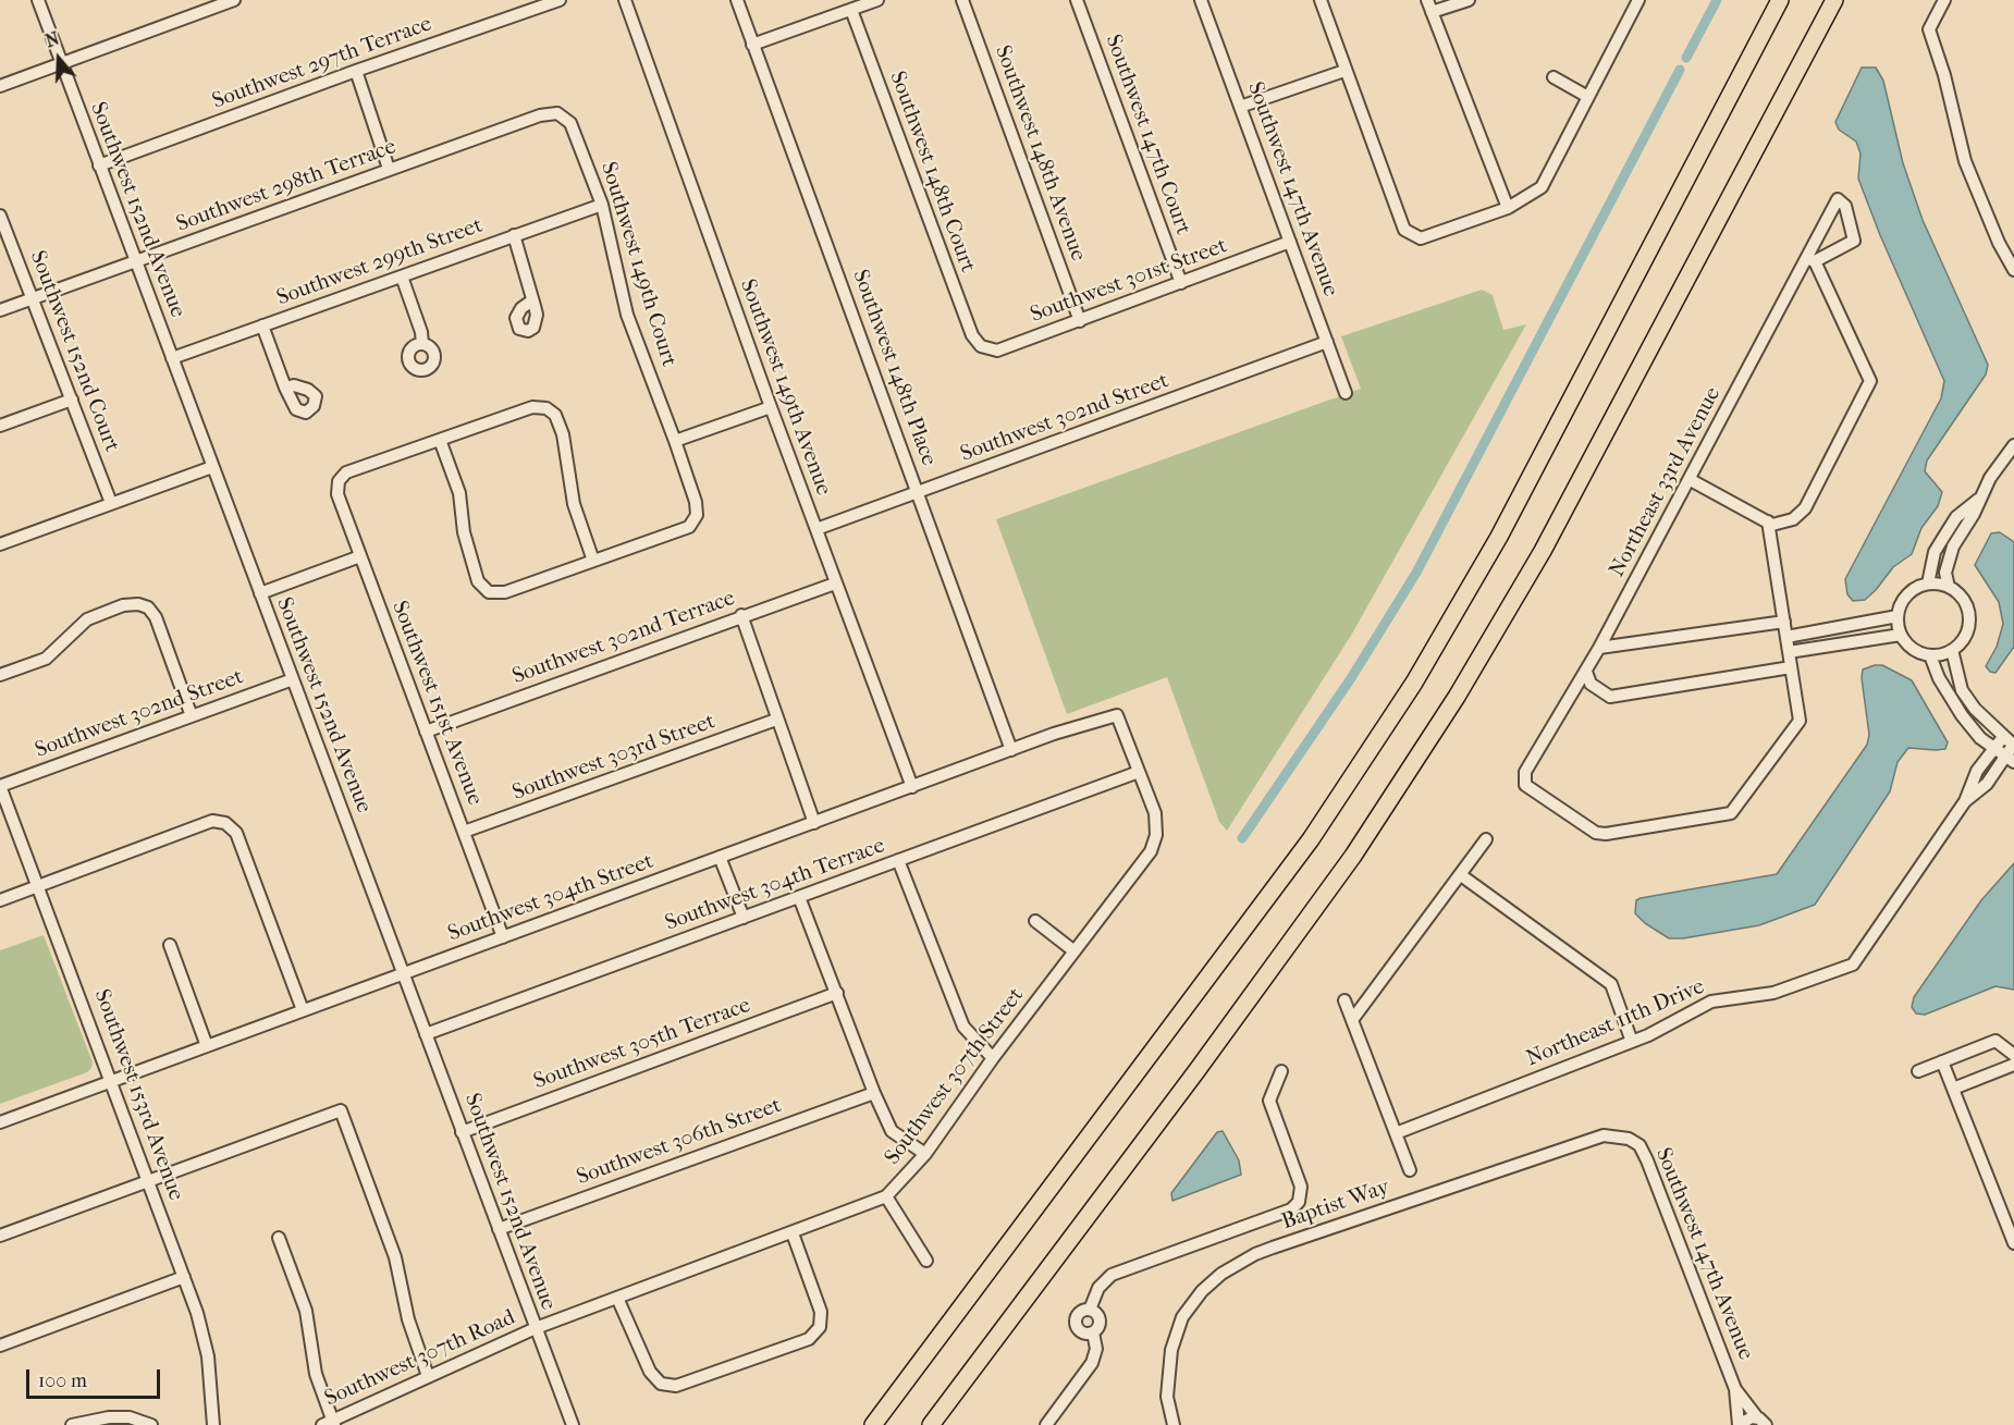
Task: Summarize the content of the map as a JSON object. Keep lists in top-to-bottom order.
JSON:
{
  "streets": {
    "street": [
      "Southwest 297th Terrace",
      "Southwest 147th Court",
      "Southwest 148th Avenue",
      "Southwest 148th Court",
      "Southwest 298th Terrace",
      "Southwest 147th Avenue",
      "Southwest 152nd Avenue",
      "Southwest 299th Street",
      "Southwest 149th Court",
      "Southwest 301st Street",
      "Southwest 152nd Court",
      "Southwest 148th Place",
      "Southwest 149th Avenue",
      "Southwest 302nd Street",
      "Northeast 33rd Avenue",
      "Southwest 302nd Terrace",
      "Southwest 151st Avenue",
      "Southwest 303rd Street",
      "Southwest 304th Terrace",
      "Southwest 304th Street",
      "Northeast 11th Drive",
      "Southwest 305th Terrace",
      "Southwest 307th Street",
      "Southwest 153rd Avenue",
      "Southwest 306th Street",
      "Baptist Way",
      "Southwest 307th Road"
    ]
  },
  "crossings": [
    ["Southwest 297th Terrace", "Southwest 152nd Avenue"],
    ["Southwest 147th Court", "Southwest 301st Street"],
    ["Southwest 148th Avenue", "Southwest 301st Street"],
    ["Southwest 148th Court", "Southwest 301st Street"],
    ["Southwest 298th Terrace", "Southwest 152nd Avenue"],
    ["Southwest 298th Terrace", "Southwest 149th Court"],
    ["Southwest 298th Terrace", "Southwest 152nd Court"],
    ["Southwest 147th Avenue", "Southwest 301st Street"],
    ["Southwest 147th Avenue", "Southwest 302nd Street"],
    ["Southwest 147th Avenue", "Baptist Way"],
    ["Southwest 152nd Avenue", "Southwest 299th Street"],
    ["Southwest 152nd Avenue", "Southwest 302nd Street"],
    ["Southwest 152nd Avenue", "Southwest 304th Terrace"],
    ["Southwest 152nd Avenue", "Southwest 304th Street"],
    ["Southwest 152nd Avenue", "Southwest 305th Terrace"],
    ["Southwest 152nd Avenue", "Southwest 307th Street"],
    ["Southwest 152nd Avenue", "Southwest 306th Street"],
    ["Southwest 152nd Avenue", "Southwest 307th Road"],
    ["Southwest 299th Street", "Southwest 149th Court"],
    ["Southwest 148th Place", "Southwest 302nd Street"],
    ["Southwest 148th Place", "Southwest 304th Street"],
    ["Southwest 149th Avenue", "Southwest 302nd Street"],
    ["Southwest 149th Avenue", "Southwest 302nd Terrace"],
    ["Southwest 149th Avenue", "Southwest 304th Street"],
    ["Southwest 302nd Street", "Southwest 153rd Avenue"],
    ["Southwest 302nd Terrace", "Southwest 151st Avenue"],
    ["Southwest 151st Avenue", "Southwest 303rd Street"],
    ["Southwest 151st Avenue", "Southwest 304th Street"],
    ["Southwest 304th Terrace", "Southwest 304th Street"],
    ["Southwest 304th Terrace", "Southwest 307th Street"],
    ["Southwest 304th Street", "Southwest 307th Street"],
    ["Southwest 304th Street", "Southwest 153rd Avenue"],
    ["Southwest 307th Street", "Southwest 307th Road"]
  ],
  "scale_bar": "100 m",
  "north": "top"
}
